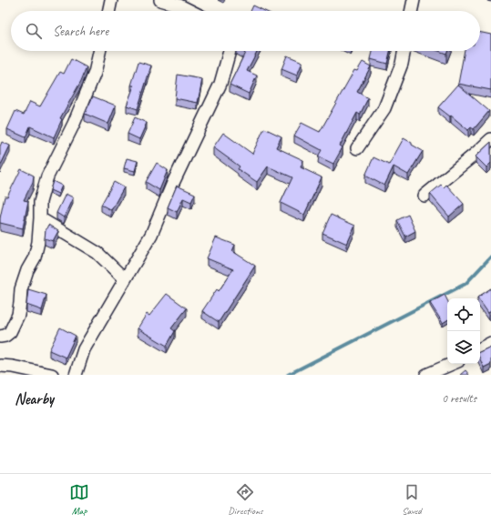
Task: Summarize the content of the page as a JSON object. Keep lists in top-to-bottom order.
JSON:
{
  "page": {
    "search": "Search here",
    "heading": ["Nearby", "0 results"],
    "nav": ["Map", "Directions", "Saved"]
  }
}
